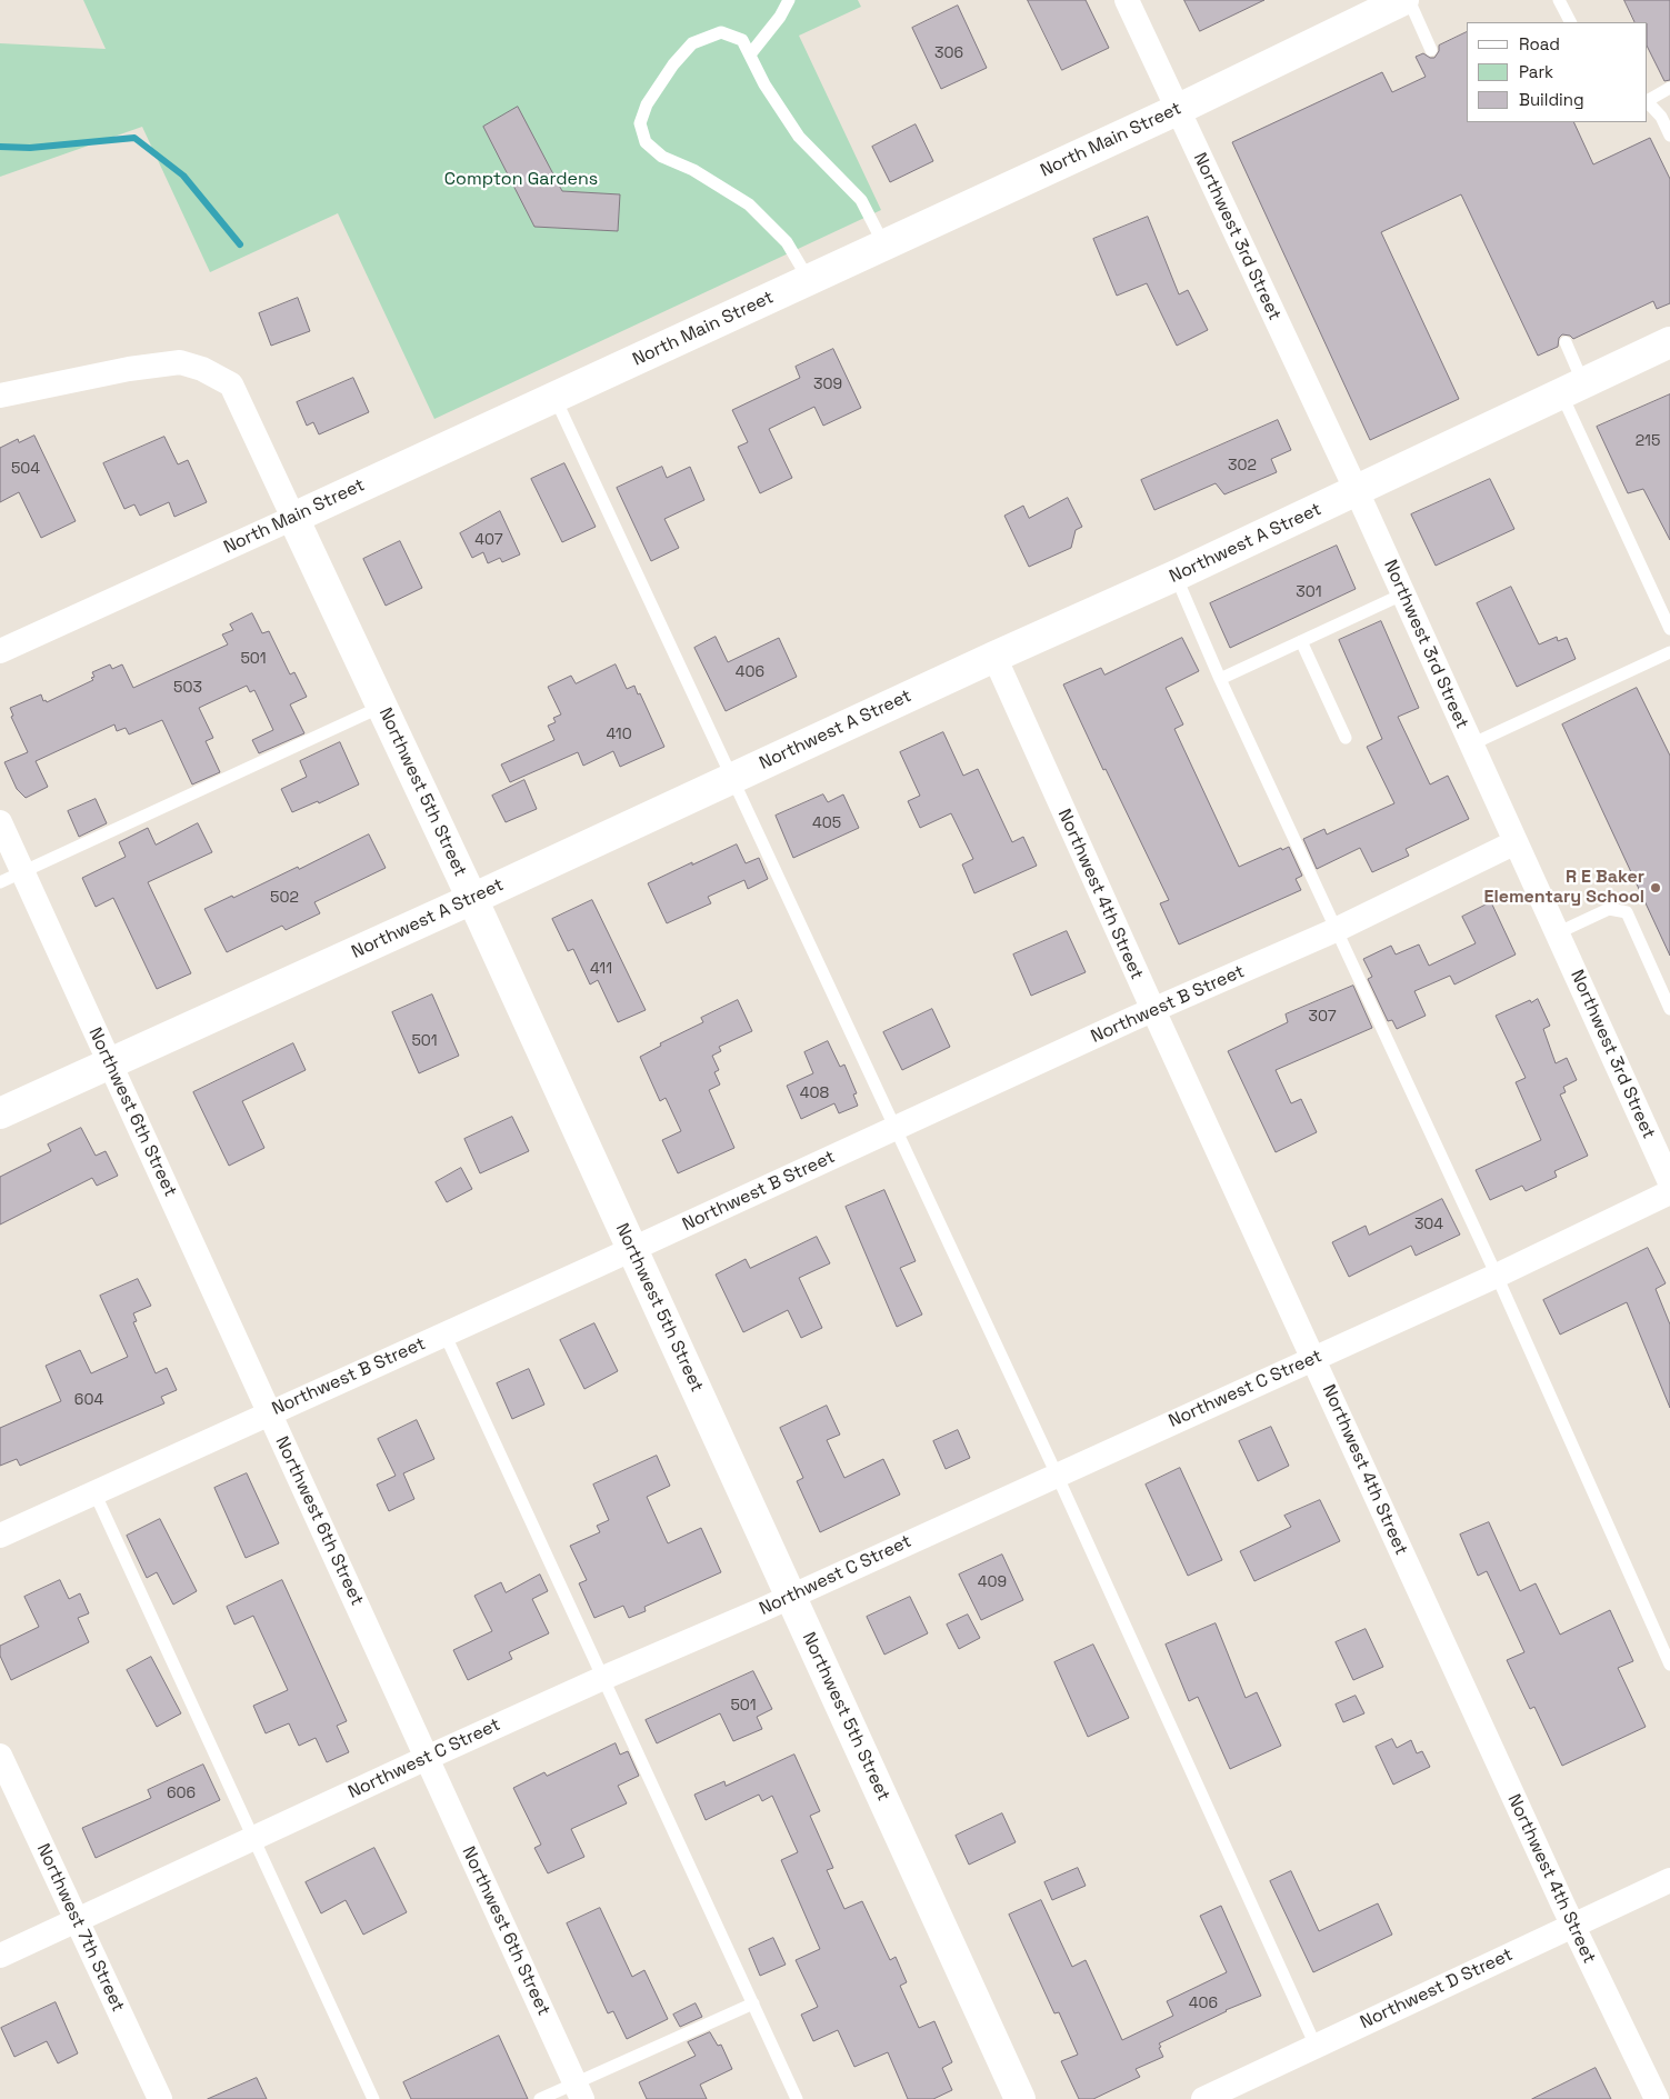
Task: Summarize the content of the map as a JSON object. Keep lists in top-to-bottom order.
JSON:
{
  "streets": {
    "street": [
      "North Main Street",
      "Northwest 3rd Street",
      "Northwest A Street",
      "Northwest 5th Street",
      "Northwest 4th Street",
      "Northwest B Street",
      "Northwest 6th Street",
      "Northwest C Street",
      "Northwest 7th Street",
      "Northwest D Street"
    ]
  },
  "crossings": [
    ["North Main Street", "Northwest 3rd Street"],
    ["North Main Street", "Northwest 5th Street"],
    ["Northwest 3rd Street", "Northwest A Street"],
    ["Northwest 3rd Street", "Northwest B Street"],
    ["Northwest A Street", "Northwest 5th Street"],
    ["Northwest A Street", "Northwest 4th Street"],
    ["Northwest A Street", "Northwest 6th Street"],
    ["Northwest 5th Street", "Northwest B Street"],
    ["Northwest 5th Street", "Northwest C Street"],
    ["Northwest 4th Street", "Northwest B Street"],
    ["Northwest 4th Street", "Northwest C Street"],
    ["Northwest 4th Street", "Northwest D Street"],
    ["Northwest B Street", "Northwest 6th Street"],
    ["Northwest 6th Street", "Northwest C Street"],
    ["Northwest C Street", "Northwest 7th Street"]
  ],
  "parks": ["Compton Gardens"],
  "places": ["R E Baker Elementary School"],
  "house_numbers": [
    "306",
    "309",
    "215",
    "302",
    "504",
    "407",
    "301",
    "501",
    "406",
    "503",
    "410",
    "405",
    "502",
    "411",
    "307",
    "501",
    "408",
    "304",
    "604",
    "409",
    "501",
    "606",
    "406"
  ],
  "legend": ["Road", "Park", "Building"]
}
